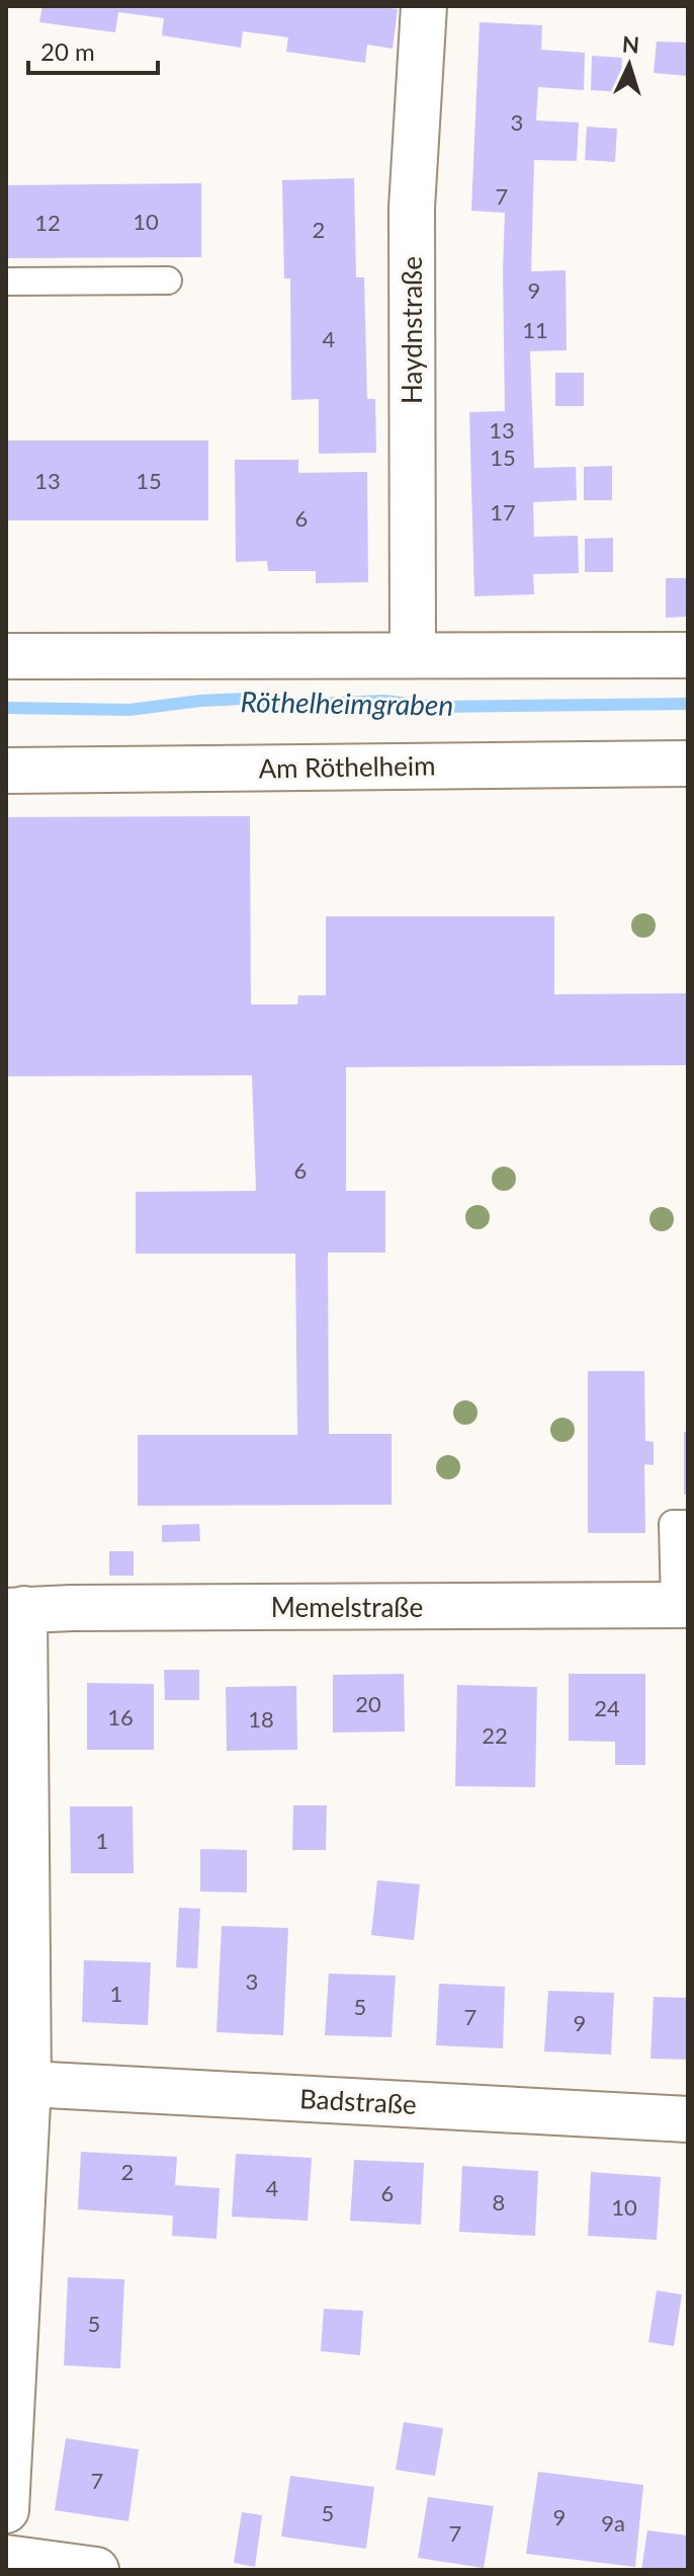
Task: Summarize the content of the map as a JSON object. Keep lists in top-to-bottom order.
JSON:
{
  "streets": {
    "street": [
      "Haydnstraße",
      "Am Röthelheim",
      "Memelstraße",
      "Badstraße"
    ]
  },
  "water": ["Röthelheimgraben"],
  "house_numbers": [
    "3",
    "7",
    "10",
    "12",
    "2",
    "9",
    "11",
    "4",
    "13",
    "15",
    "13",
    "15",
    "17",
    "6",
    "6",
    "20",
    "24",
    "16",
    "18",
    "22",
    "1",
    "3",
    "1",
    "5",
    "7",
    "9",
    "2",
    "4",
    "6",
    "8",
    "10",
    "5",
    "7",
    "5",
    "9",
    "9a",
    "7"
  ],
  "scale_bar": "20 m",
  "north": "top"
}
